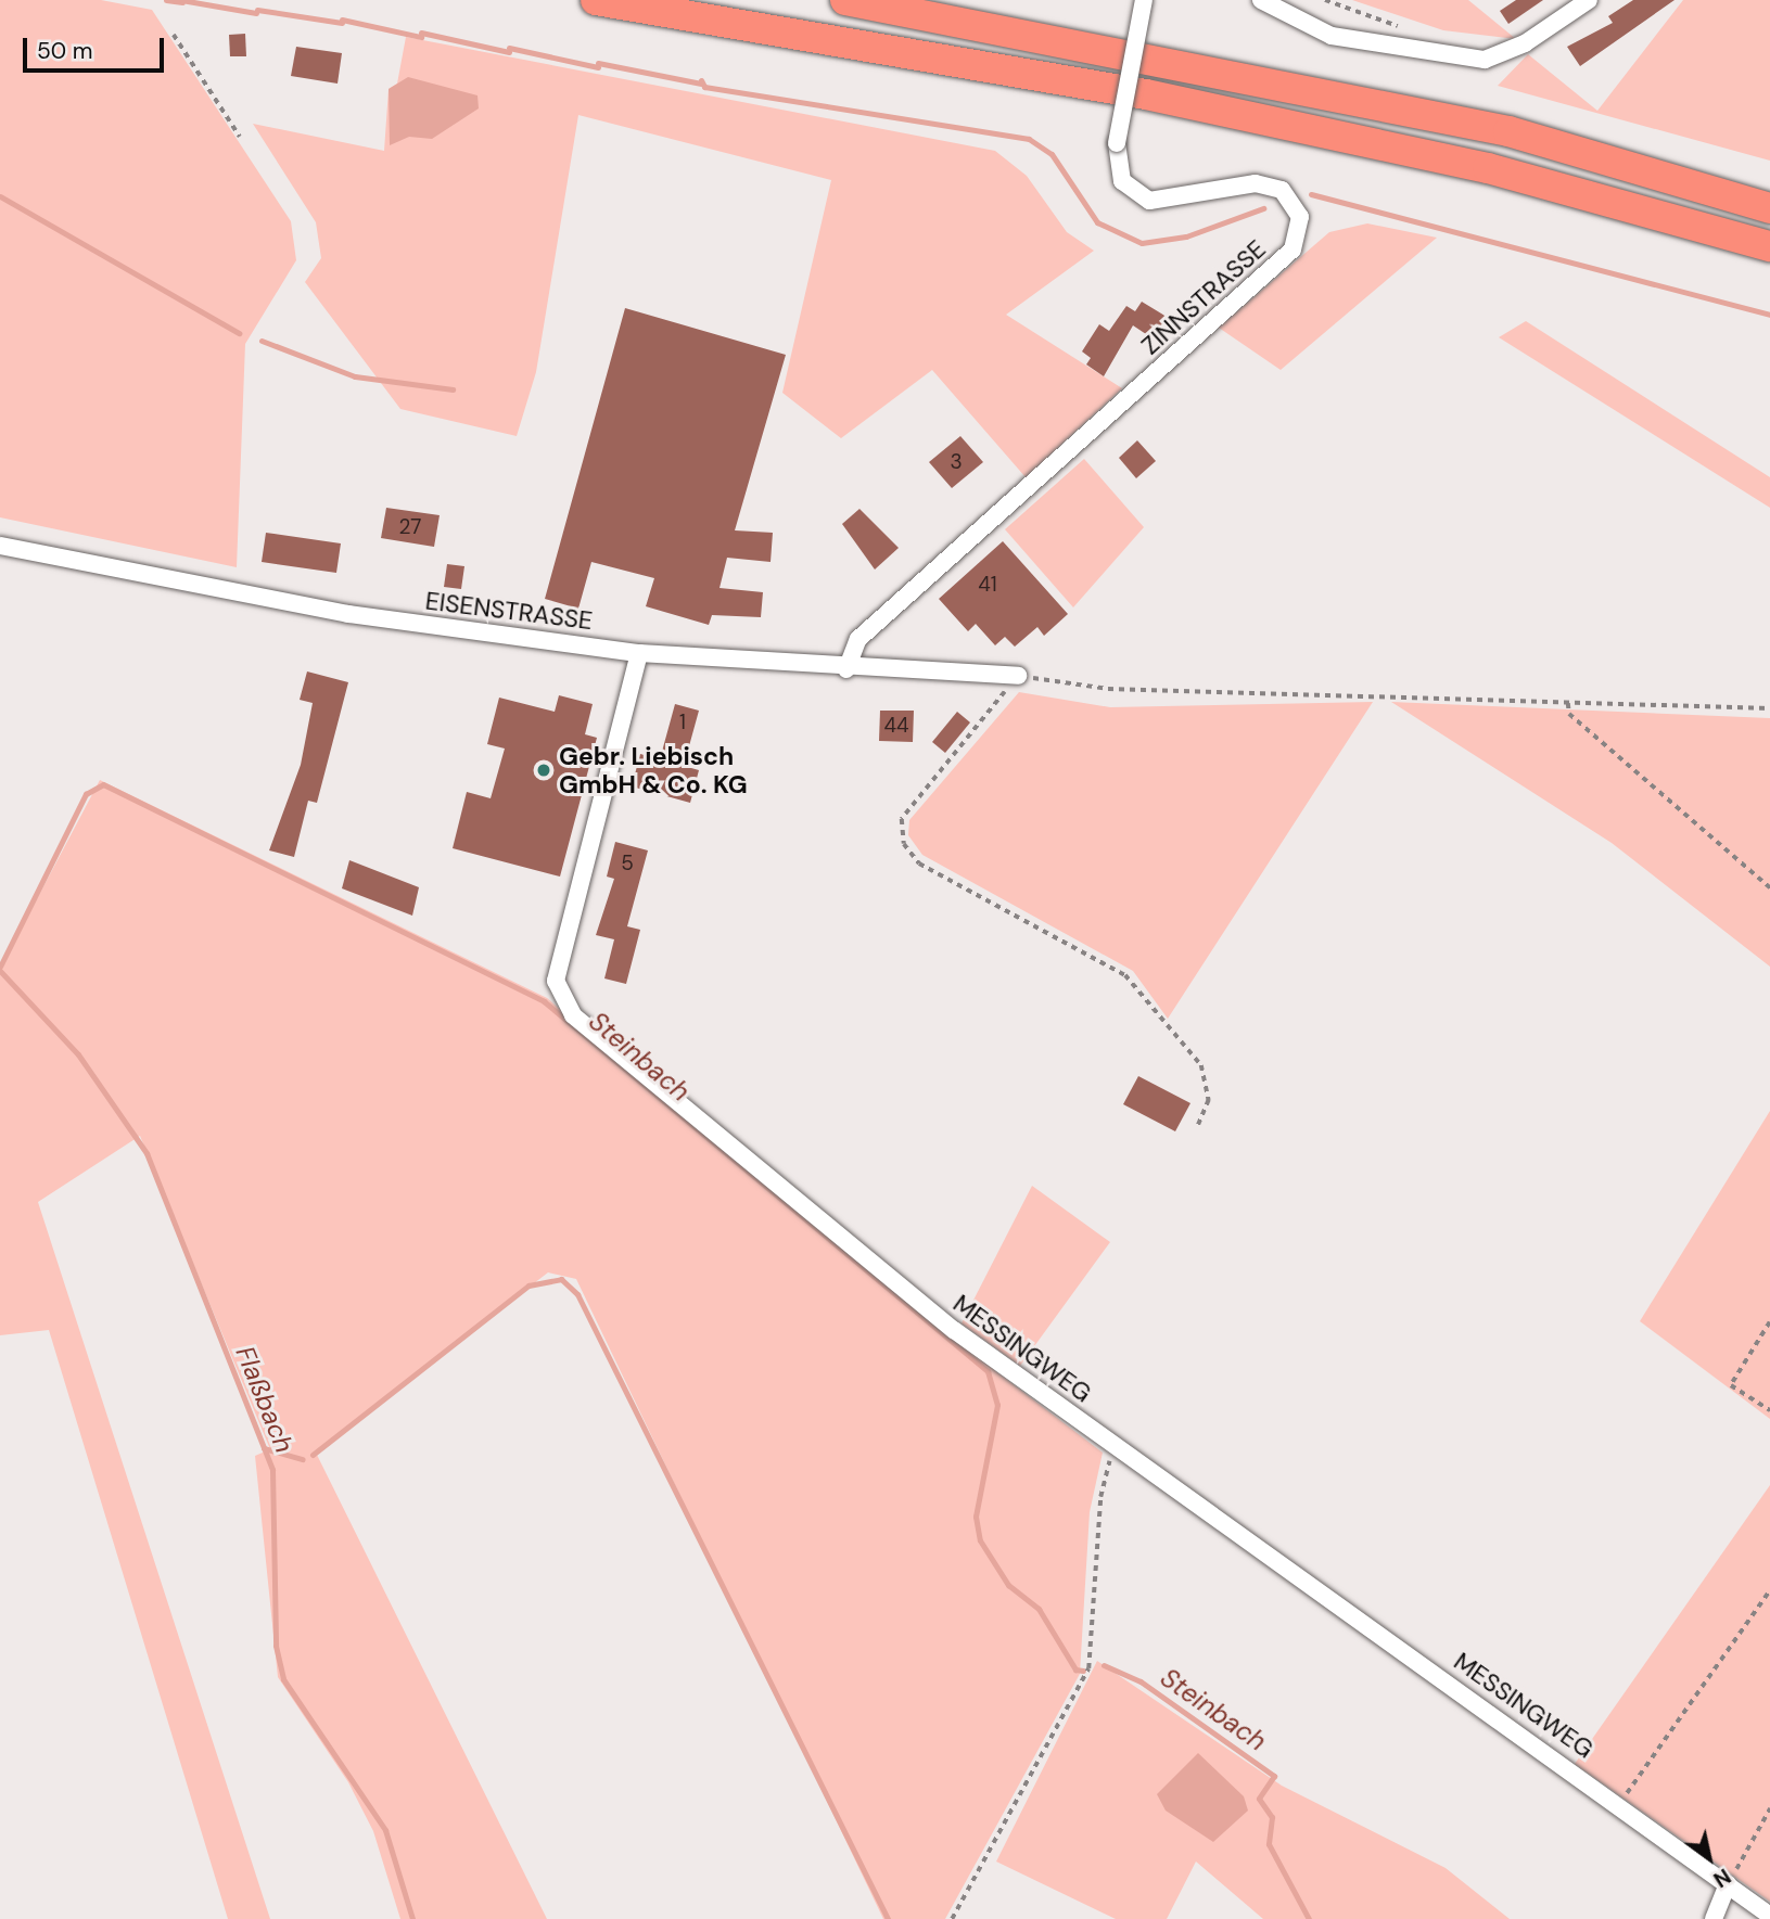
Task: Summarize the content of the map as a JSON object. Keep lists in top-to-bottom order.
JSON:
{
  "streets": {
    "street": ["ZINNSTRASSE", "EISENSTRASSE", "MESSINGWEG"]
  },
  "crossings": [
    ["ZINNSTRASSE", "EISENSTRASSE"],
    ["EISENSTRASSE", "MESSINGWEG"]
  ],
  "water": ["Steinbach", "Flaßbach"],
  "places": ["Gebr. Liebisch GmbH & Co. KG"],
  "house_numbers": [
    "3",
    "27",
    "41",
    "1",
    "44",
    "5"
  ],
  "scale_bar": "50 m",
  "north": "bottom right"
}
